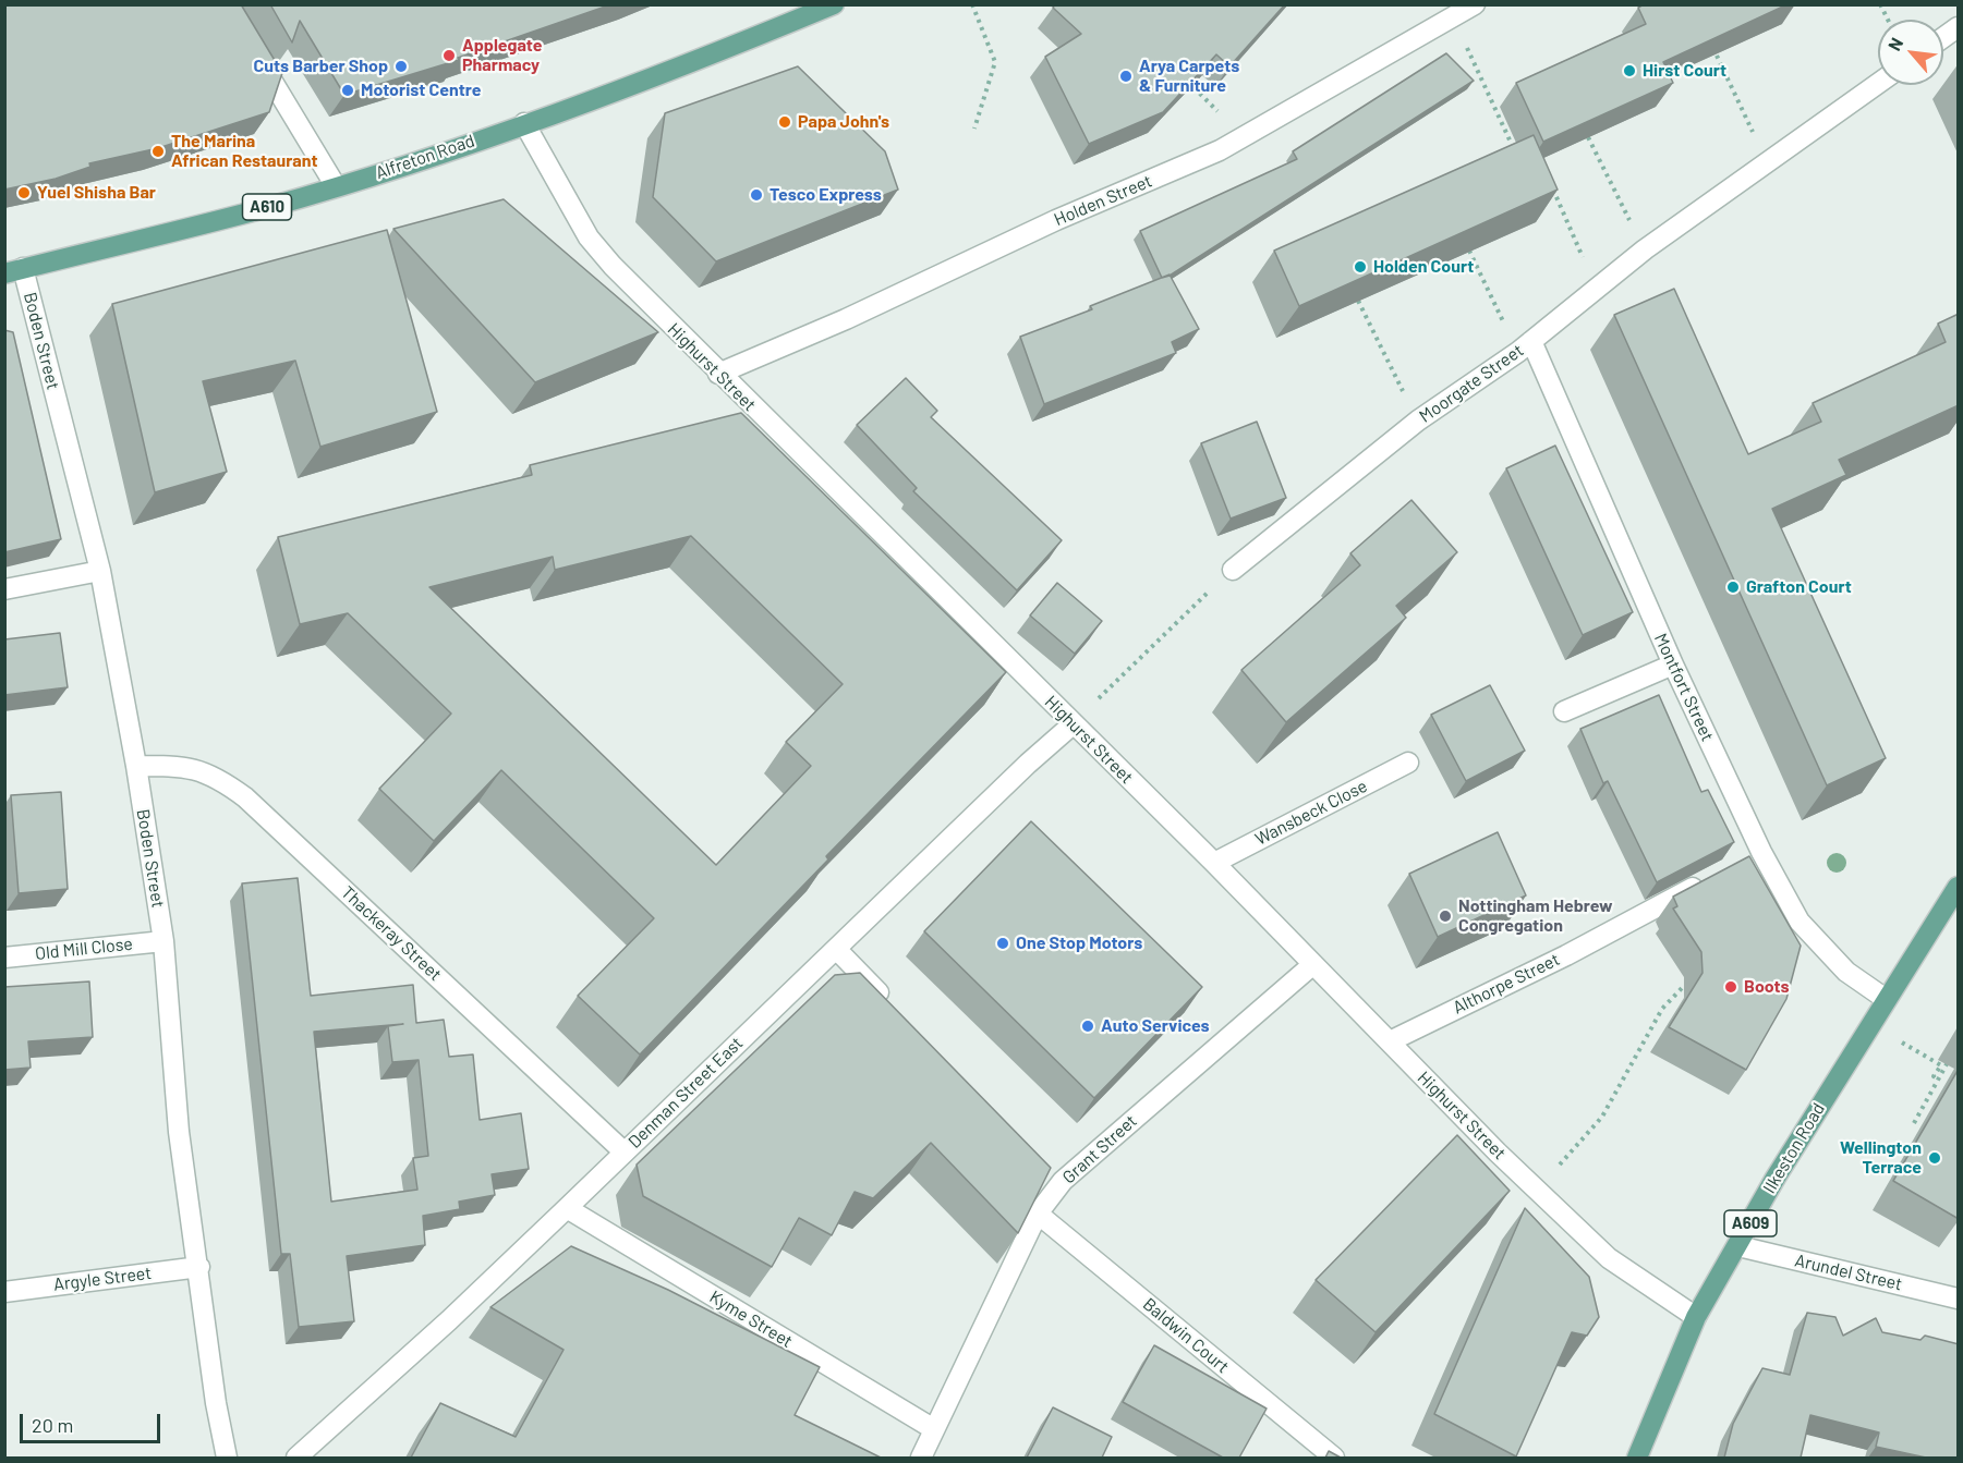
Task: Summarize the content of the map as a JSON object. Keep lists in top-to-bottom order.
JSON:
{
  "streets": {
    "main road": [
      "Alfreton Road",
      "A610",
      "Ilkeston Road",
      "A609"
    ],
    "street": [
      "Holden Street",
      "Boden Street",
      "Highurst Street",
      "Moorgate Street",
      "Montfort Street",
      "Wansbeck Close",
      "Thackeray Street",
      "Old Mill Close",
      "Althorpe Street",
      "Denman Street East",
      "Grant Street",
      "Arundel Street",
      "Argyle Street",
      "Kyme Street",
      "Baldwin Court"
    ]
  },
  "crossings": [
    ["Alfreton Road", "Boden Street"],
    ["Alfreton Road", "Highurst Street"],
    ["Holden Street", "Highurst Street"],
    ["Boden Street", "Thackeray Street"],
    ["Boden Street", "Old Mill Close"],
    ["Boden Street", "Argyle Street"],
    ["Highurst Street", "Wansbeck Close"],
    ["Highurst Street", "Althorpe Street"],
    ["Highurst Street", "Denman Street East"],
    ["Highurst Street", "Ilkeston Road"],
    ["Highurst Street", "Grant Street"],
    ["Moorgate Street", "Montfort Street"],
    ["Montfort Street", "Ilkeston Road"],
    ["Thackeray Street", "Denman Street East"],
    ["Denman Street East", "Kyme Street"],
    ["Ilkeston Road", "Arundel Street"],
    ["Grant Street", "Kyme Street"],
    ["Grant Street", "Baldwin Court"]
  ],
  "places": [
    "Applegate Pharmacy",
    "Cuts Barber Shop",
    "Hirst Court",
    "Arya Carpets & Furniture",
    "Motorist Centre",
    "Papa John's",
    "The Marina African Restaurant",
    "Yuel Shisha Bar",
    "Tesco Express",
    "Holden Court",
    "Grafton Court",
    "Nottingham Hebrew Congregation",
    "One Stop Motors",
    "Boots",
    "Auto Services",
    "Wellington Terrace"
  ],
  "scale_bar": "20 m",
  "north": "top left"
}
